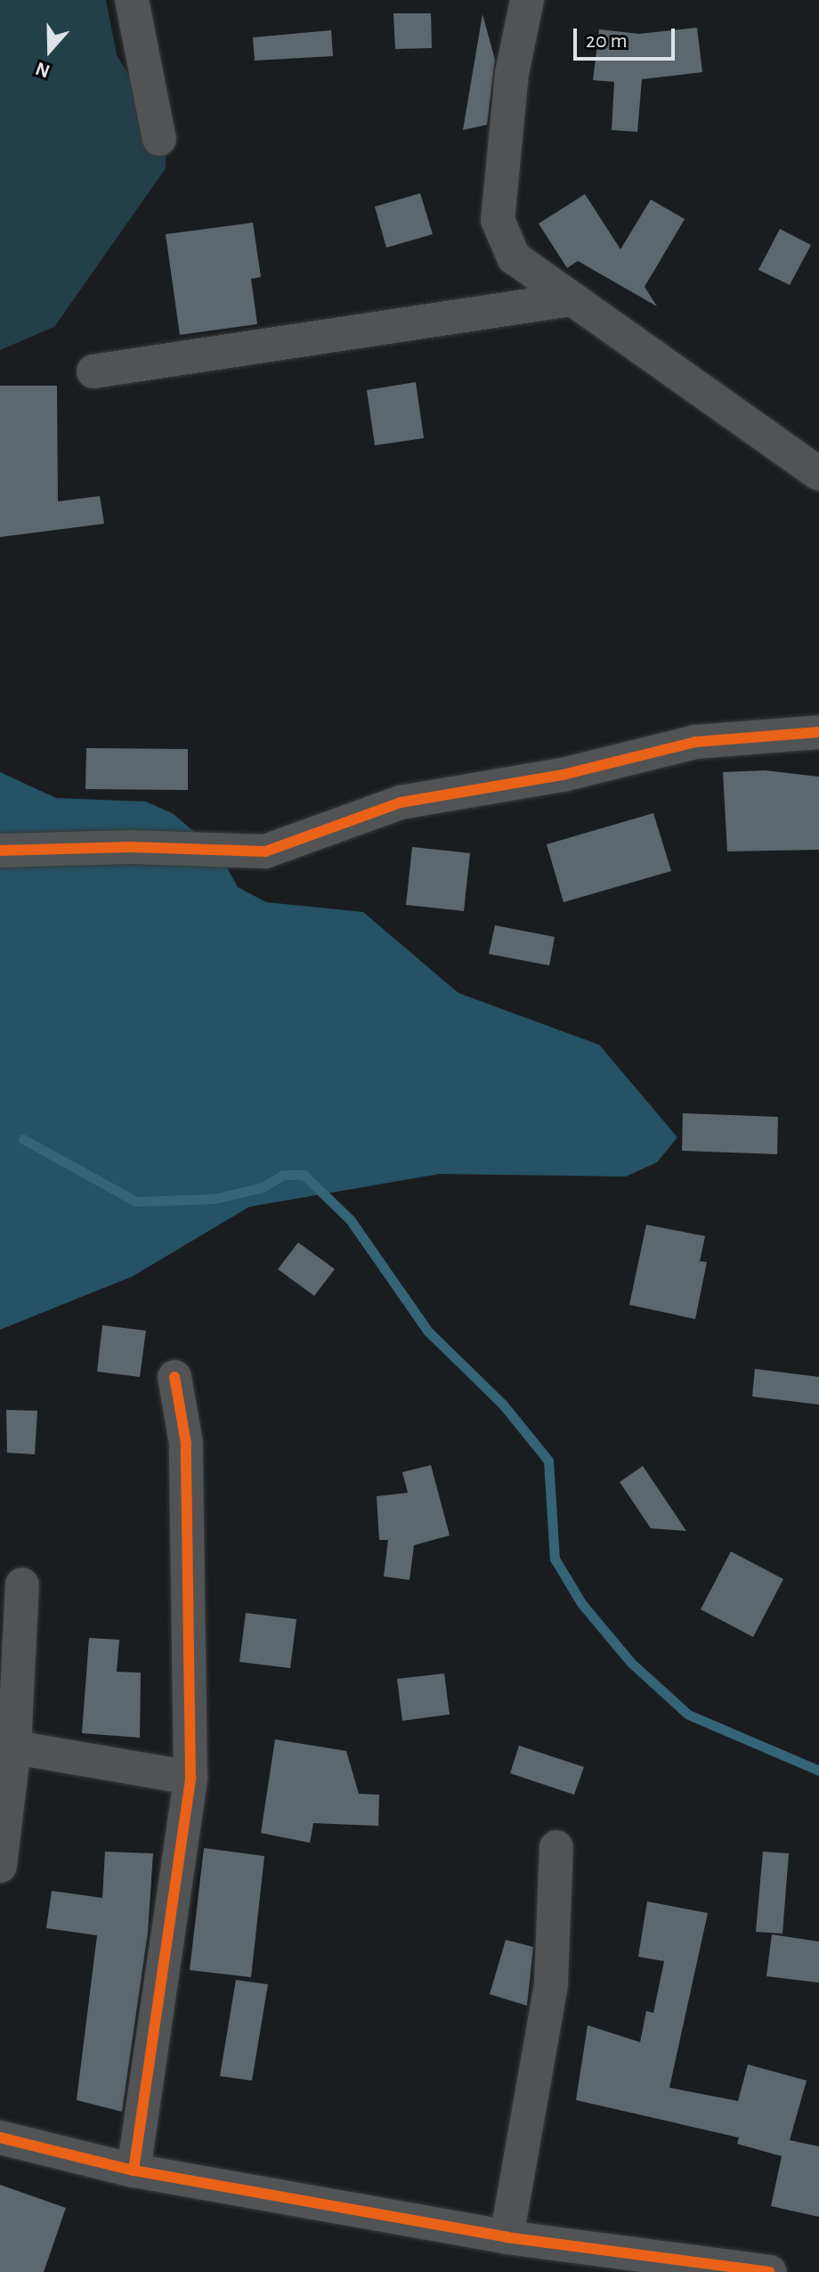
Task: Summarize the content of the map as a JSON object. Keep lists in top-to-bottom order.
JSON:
{
  "scale_bar": "20 m",
  "north": "bottom"
}
